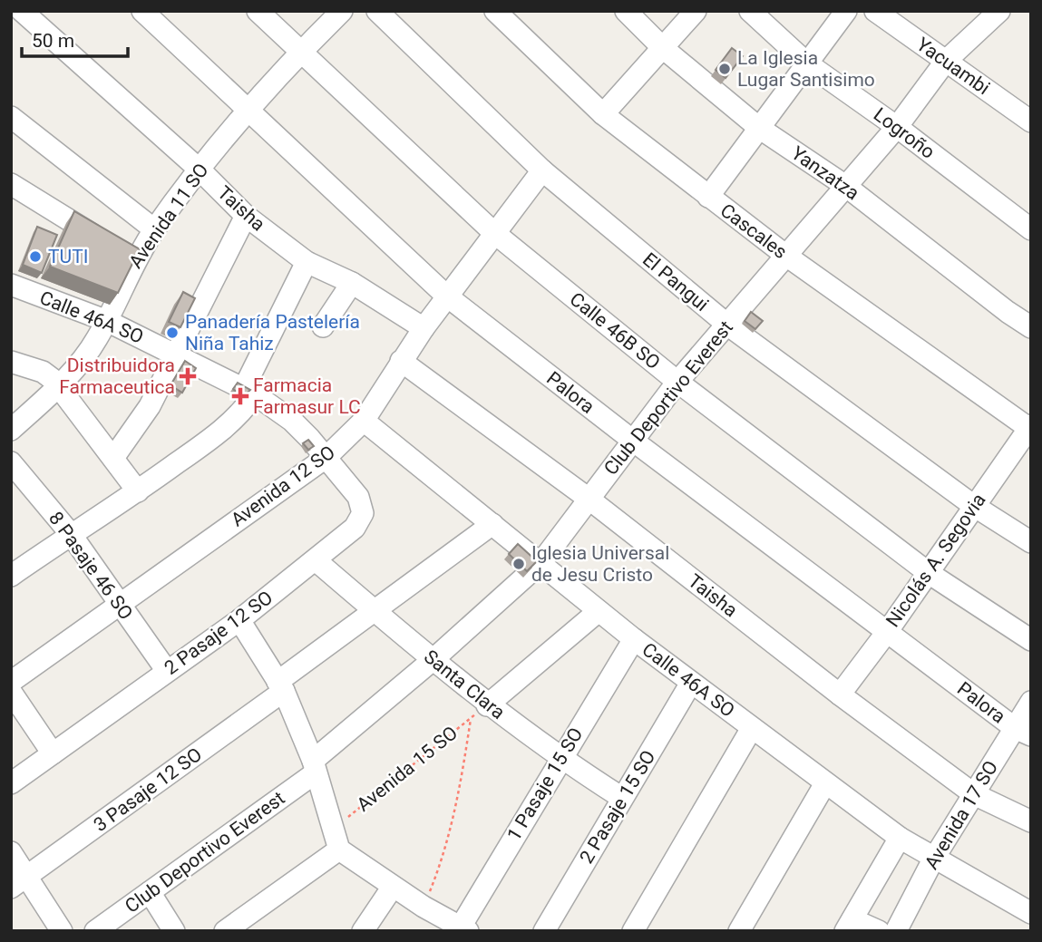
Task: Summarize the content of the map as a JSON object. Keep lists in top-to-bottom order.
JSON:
{
  "streets": {
    "street": [
      "Yacuambi",
      "Logroño",
      "Yanzatza",
      "Taisha",
      "Avenida 11 SO",
      "Cascales",
      "El Pangui",
      "Calle 46A SO",
      "Calle 46B SO",
      "Palora",
      "Club Deportivo Everest",
      "Avenida 12 SO",
      "Nicolás A. Segovia",
      "8 Pasaje 46 SO",
      "2 Pasaje 12 SO",
      "Santa Clara",
      "1 Pasaje 15 SO",
      "3 Pasaje 12 SO",
      "2 Pasaje 15 SO",
      "Avenida 17 SO"
    ],
    "path": ["Avenida 15 SO"]
  },
  "crossings": [
    ["Yacuambi", "Club Deportivo Everest"],
    ["Logroño", "Club Deportivo Everest"],
    ["Yanzatza", "Club Deportivo Everest"],
    ["Taisha", "Avenida 11 SO"],
    ["Taisha", "Club Deportivo Everest"],
    ["Taisha", "Avenida 12 SO"],
    ["Taisha", "Nicolás A. Segovia"],
    ["Taisha", "Avenida 17 SO"],
    ["Avenida 11 SO", "Calle 46A SO"],
    ["Avenida 11 SO", "Calle 46B SO"],
    ["Avenida 11 SO", "Palora"],
    ["Cascales", "Club Deportivo Everest"],
    ["Cascales", "Nicolás A. Segovia"],
    ["El Pangui", "Club Deportivo Everest"],
    ["El Pangui", "Avenida 12 SO"],
    ["El Pangui", "Nicolás A. Segovia"],
    ["Calle 46A SO", "Club Deportivo Everest"],
    ["Calle 46A SO", "Avenida 12 SO"],
    ["Calle 46A SO", "2 Pasaje 12 SO"],
    ["Calle 46A SO", "1 Pasaje 15 SO"],
    ["Calle 46A SO", "3 Pasaje 12 SO"],
    ["Calle 46A SO", "2 Pasaje 15 SO"],
    ["Calle 46A SO", "Avenida 17 SO"],
    ["Calle 46B SO", "Club Deportivo Everest"],
    ["Calle 46B SO", "Avenida 12 SO"],
    ["Calle 46B SO", "Nicolás A. Segovia"],
    ["Palora", "Club Deportivo Everest"],
    ["Palora", "Avenida 12 SO"],
    ["Palora", "Nicolás A. Segovia"],
    ["Palora", "Avenida 17 SO"],
    ["Club Deportivo Everest", "Santa Clara"],
    ["Avenida 12 SO", "8 Pasaje 46 SO"],
    ["Avenida 12 SO", "2 Pasaje 12 SO"],
    ["8 Pasaje 46 SO", "2 Pasaje 12 SO"],
    ["2 Pasaje 12 SO", "Santa Clara"],
    ["Santa Clara", "Avenida 15 SO"],
    ["Santa Clara", "1 Pasaje 15 SO"],
    ["Santa Clara", "3 Pasaje 12 SO"],
    ["Santa Clara", "2 Pasaje 15 SO"]
  ],
  "places": {
    "other": [
      "La Iglesia Lugar Santisimo",
      "TUTI",
      "Panadería Pastelería Niña Tahiz",
      "Iglesia Universal de Jesu Cristo"
    ],
    "health": ["Distribuidora Farmaceutica", "Farmacia Farmasur LC"]
  },
  "scale_bar": "50 m"
}
